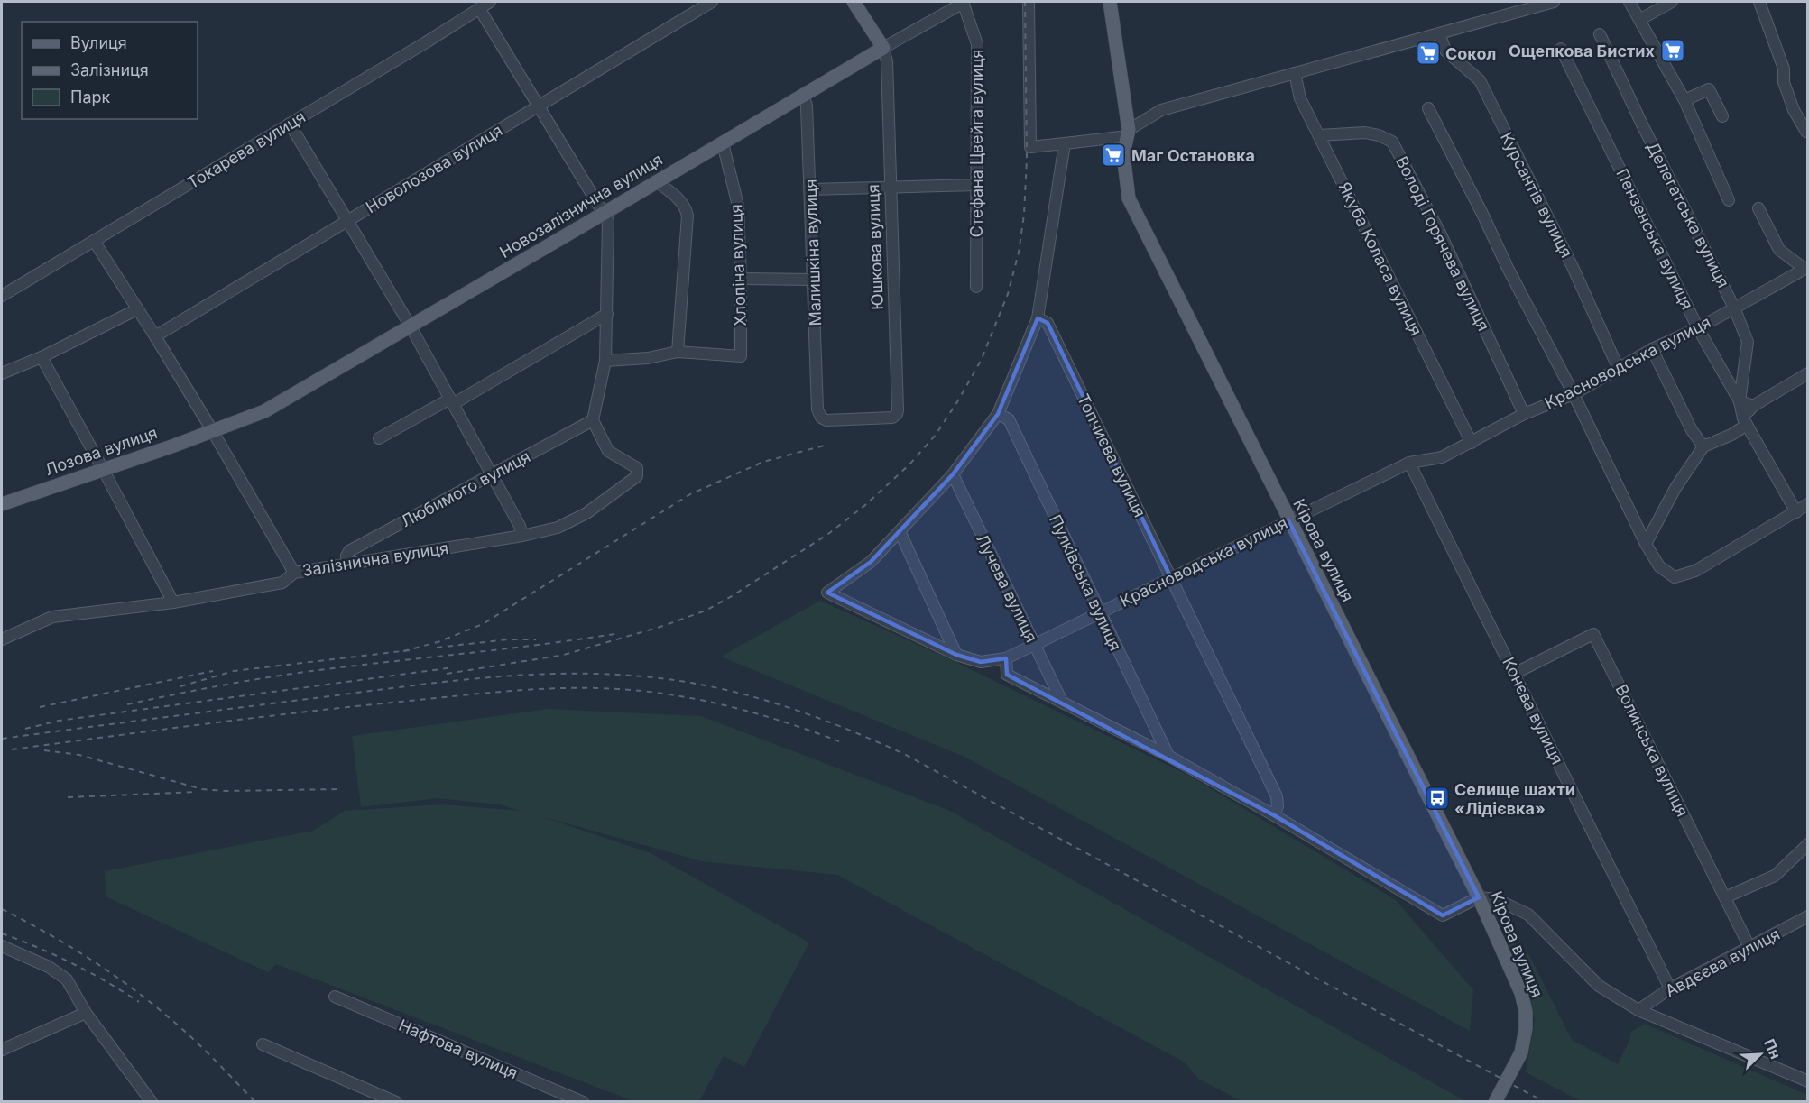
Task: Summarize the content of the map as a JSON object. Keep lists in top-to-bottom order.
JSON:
{
  "streets": {
    "main road": [
      "Новозалізнична вулиця",
      "Юшкова вулиця",
      "Лозова вулиця",
      "Кірова вулиця"
    ],
    "street": [
      "Стефана Цвейга вулиця",
      "Токарева вулиця",
      "Новолозова вулиця",
      "Курсантів вулиця",
      "Делегатська вулиця",
      "Пензенська вулиця",
      "Володі Горячева вулиця",
      "Малишкіна вулиця",
      "Якуба Коласа вулиця",
      "Хлопіна вулиця",
      "Красноводська вулиця",
      "Топчиєва вулиця",
      "Любимого вулиця",
      "Залізнична вулиця",
      "Пулківська вулиця",
      "Лучева вулиця",
      "Конєва вулиця",
      "Волинська вулиця",
      "Авдєєва вулиця",
      "Нафтова вулиця"
    ]
  },
  "crossings": [
    ["Стефана Цвейга вулиця", "Новозалізнична вулиця"],
    ["Курсантів вулиця", "Красноводська вулиця"],
    ["Новозалізнична вулиця", "Юшкова вулиця"],
    ["Новозалізнична вулиця", "Малишкіна вулиця"],
    ["Новозалізнична вулиця", "Хлопіна вулиця"],
    ["Новозалізнична вулиця", "Лозова вулиця"],
    ["Делегатська вулиця", "Пензенська вулиця"],
    ["Делегатська вулиця", "Красноводська вулиця"],
    ["Пензенська вулиця", "Красноводська вулиця"],
    ["Володі Горячева вулиця", "Якуба Коласа вулиця"],
    ["Володі Горячева вулиця", "Красноводська вулиця"],
    ["Юшкова вулиця", "Малишкіна вулиця"],
    ["Якуба Коласа вулиця", "Красноводська вулиця"],
    ["Красноводська вулиця", "Топчиєва вулиця"],
    ["Красноводська вулиця", "Кірова вулиця"],
    ["Красноводська вулиця", "Пулківська вулиця"],
    ["Красноводська вулиця", "Лучева вулиця"],
    ["Красноводська вулиця", "Конєва вулиця"],
    ["Любимого вулиця", "Залізнична вулиця"],
    ["Конєва вулиця", "Волинська вулиця"],
    ["Конєва вулиця", "Авдєєва вулиця"],
    ["Волинська вулиця", "Авдєєва вулиця"]
  ],
  "places": {
    "supermarket": ["Ощепкова Бистих", "Сокол", "Маг Остановка"],
    "bus stop": ["Селище шахти «Лідієвка»"]
  },
  "legend": ["Вулиця", "Залізниця", "Парк"],
  "north": "top right"
}
